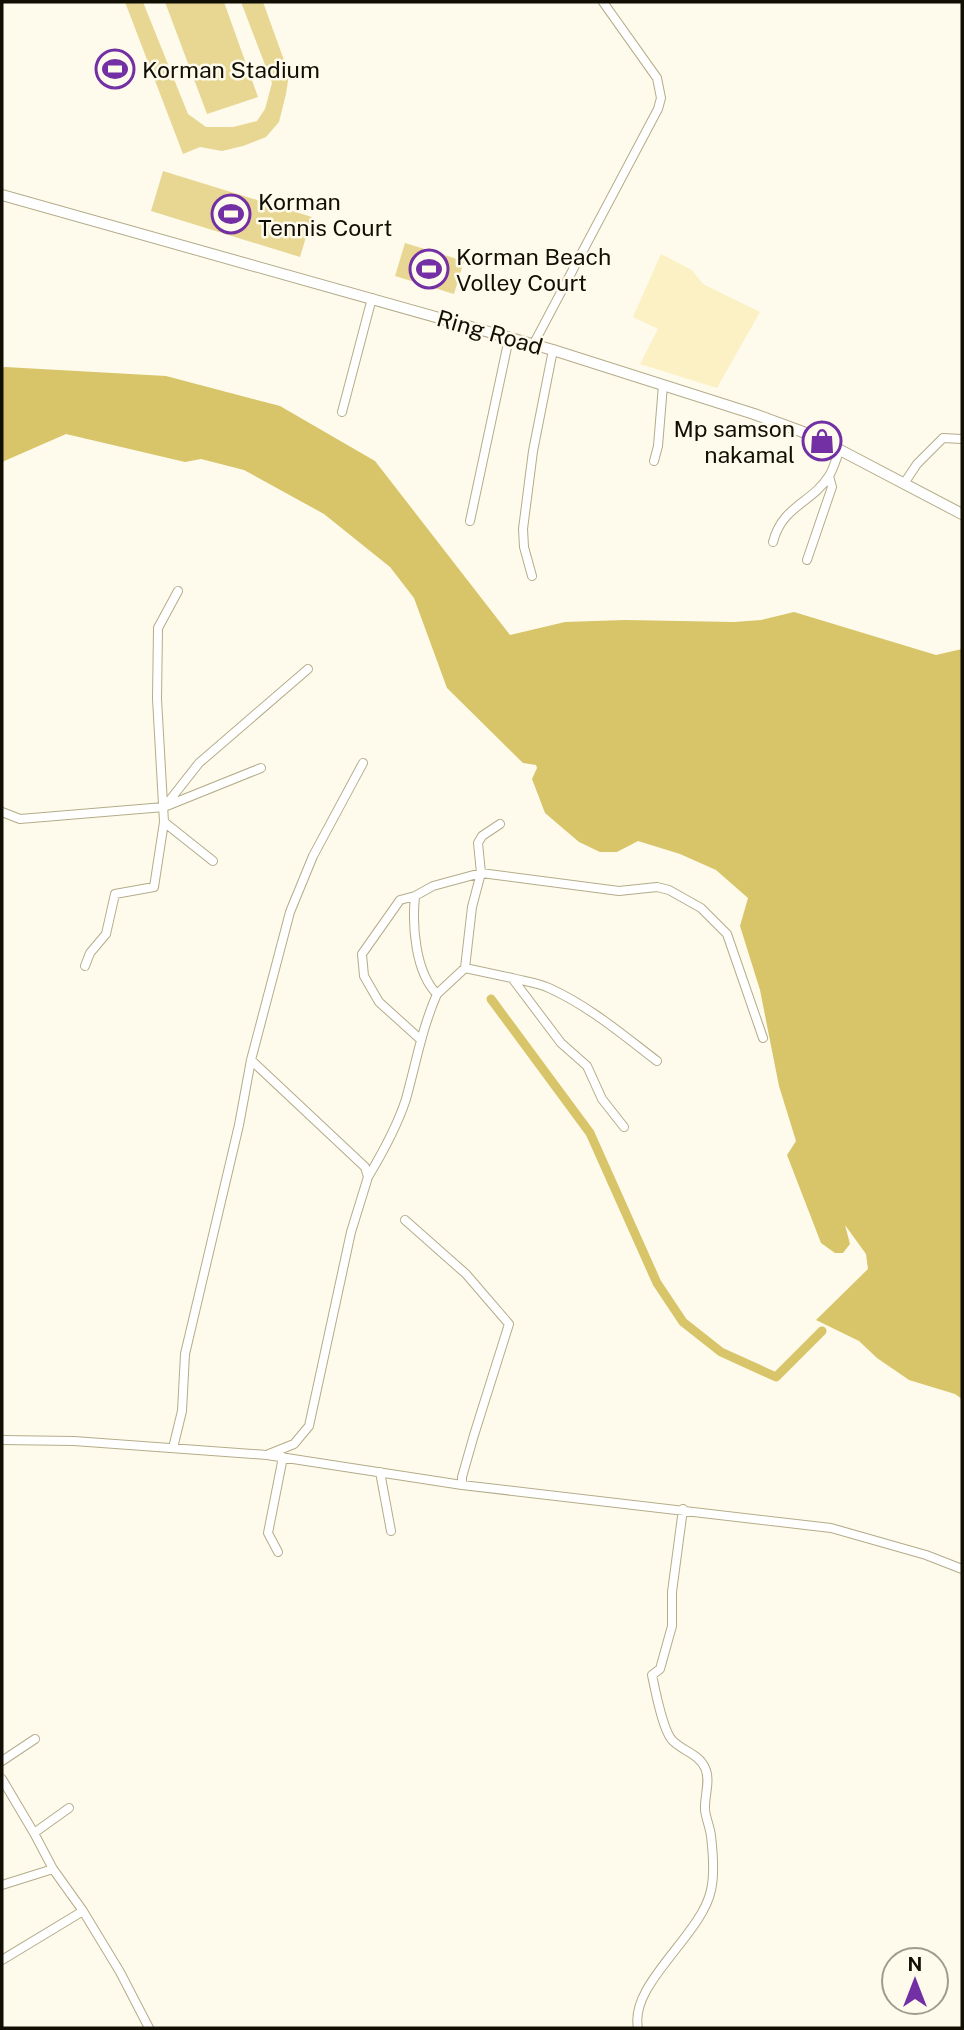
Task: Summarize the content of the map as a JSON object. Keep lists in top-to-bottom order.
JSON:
{
  "streets": {
    "main road": ["Ring Road"]
  },
  "places": {
    "sports": ["Korman Stadium", "Korman Tennis Court", "Korman Beach Volley Court"],
    "shop": ["Mp samson nakamal"]
  },
  "north": "top"
}
